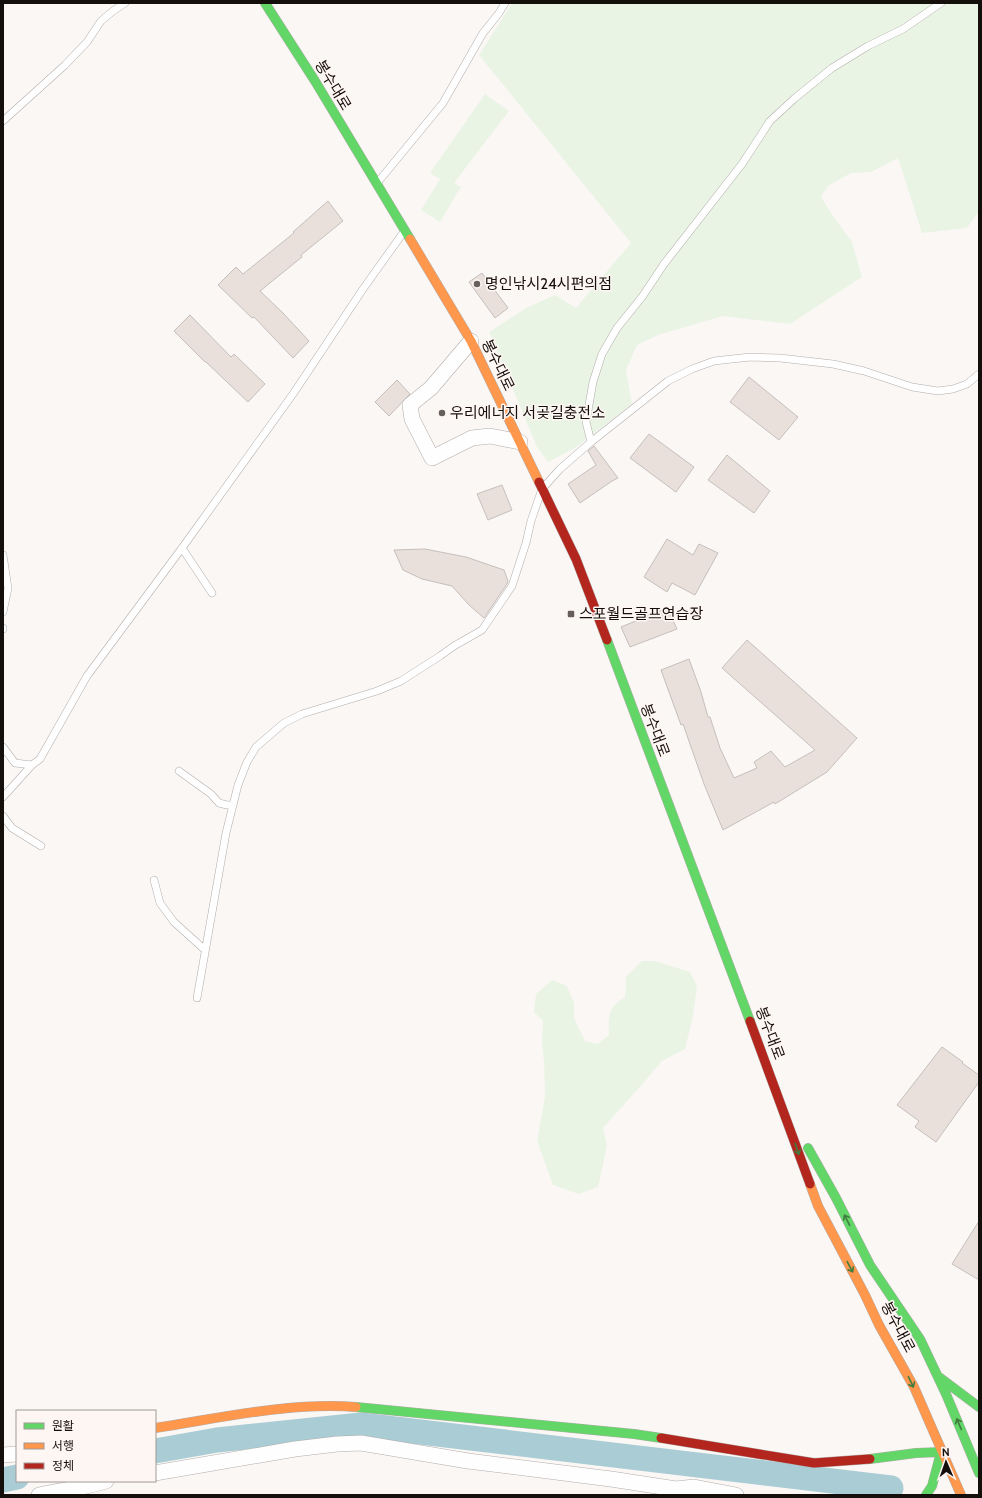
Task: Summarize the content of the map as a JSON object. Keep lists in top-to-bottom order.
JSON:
{
  "streets": {
    "main road": ["봉수대로"]
  },
  "places": {
    "other": ["명인낚시24시편의점", "우리에너지 서곶길충전소"],
    "transit": ["스포월드골프연습장"]
  },
  "legend": ["원활", "서행", "정체"],
  "north": "top"
}
